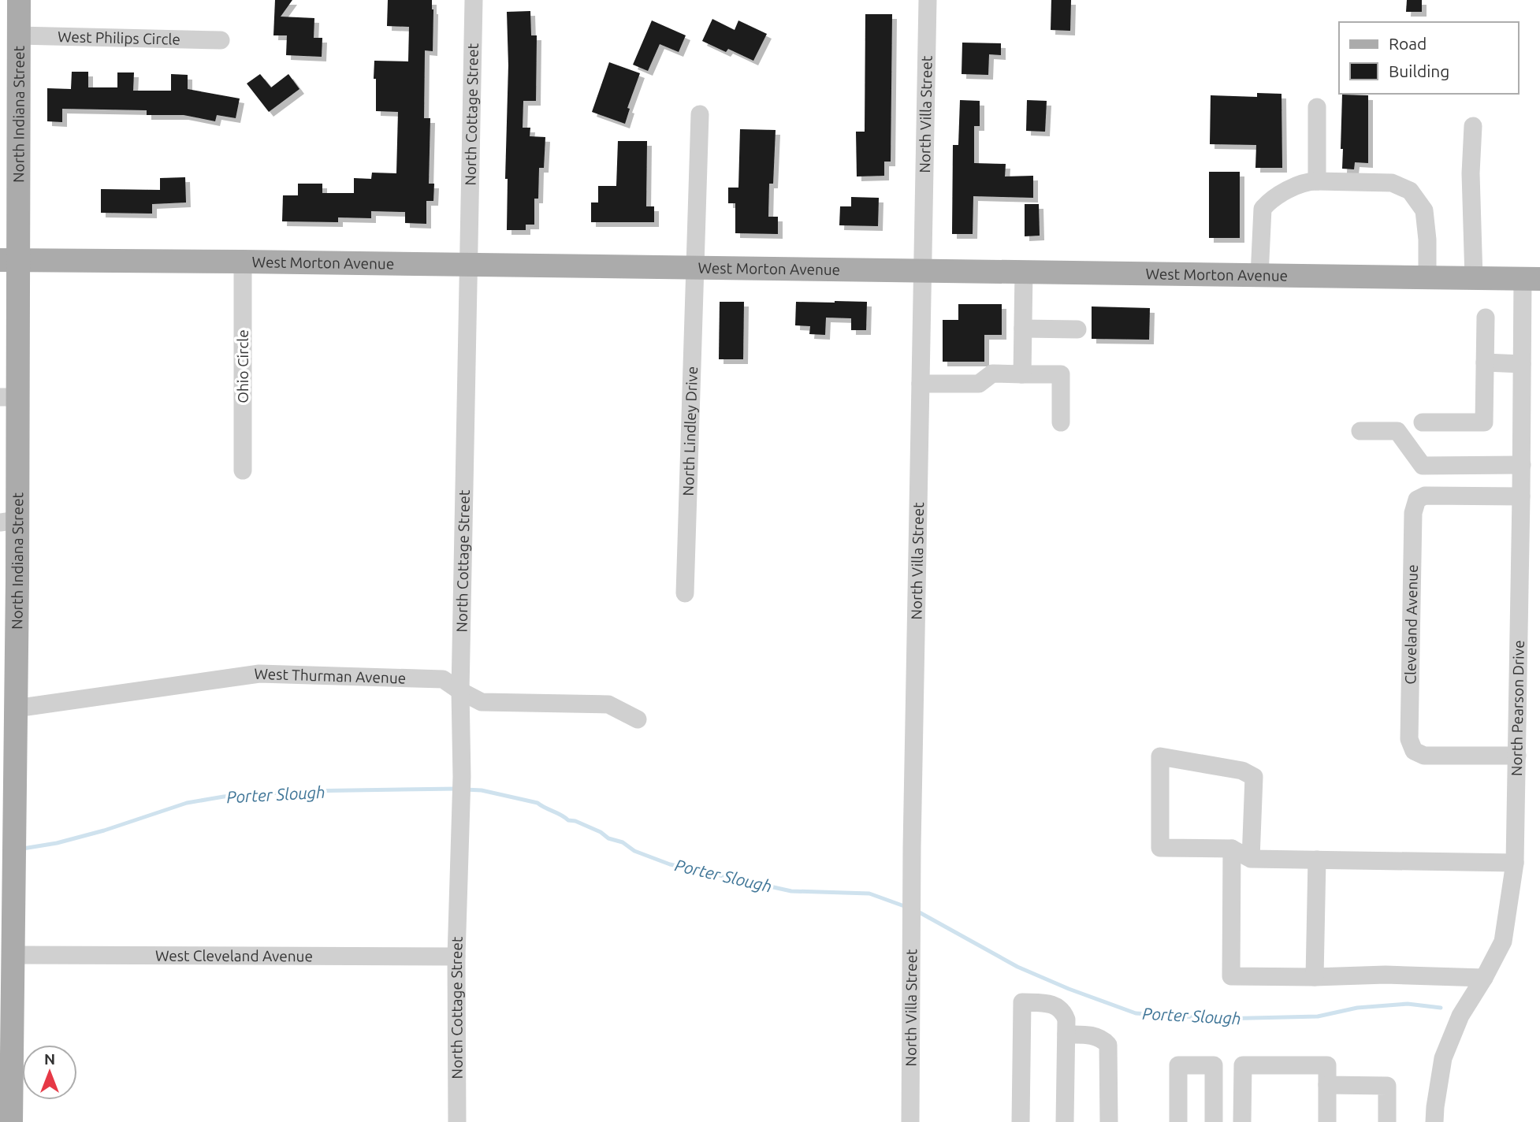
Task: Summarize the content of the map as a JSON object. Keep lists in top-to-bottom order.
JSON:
{
  "streets": {
    "main road": ["North Indiana Street", "West Morton Avenue"],
    "street": [
      "West Philips Circle",
      "North Cottage Street",
      "North Villa Street",
      "Ohio Circle",
      "North Lindley Drive",
      "Cleveland Avenue",
      "West Thurman Avenue",
      "North Pearson Drive",
      "West Cleveland Avenue"
    ]
  },
  "crossings": [
    ["West Philips Circle", "North Indiana Street"],
    ["North Indiana Street", "West Morton Avenue"],
    ["North Indiana Street", "West Thurman Avenue"],
    ["North Indiana Street", "West Cleveland Avenue"],
    ["North Cottage Street", "West Morton Avenue"],
    ["North Cottage Street", "West Thurman Avenue"],
    ["North Cottage Street", "West Cleveland Avenue"],
    ["North Villa Street", "West Morton Avenue"],
    ["West Morton Avenue", "Ohio Circle"],
    ["West Morton Avenue", "North Lindley Drive"],
    ["West Morton Avenue", "North Pearson Drive"],
    ["Cleveland Avenue", "North Pearson Drive"]
  ],
  "water": ["Porter Slough"],
  "legend": ["Road", "Building"],
  "north": "top"
}
